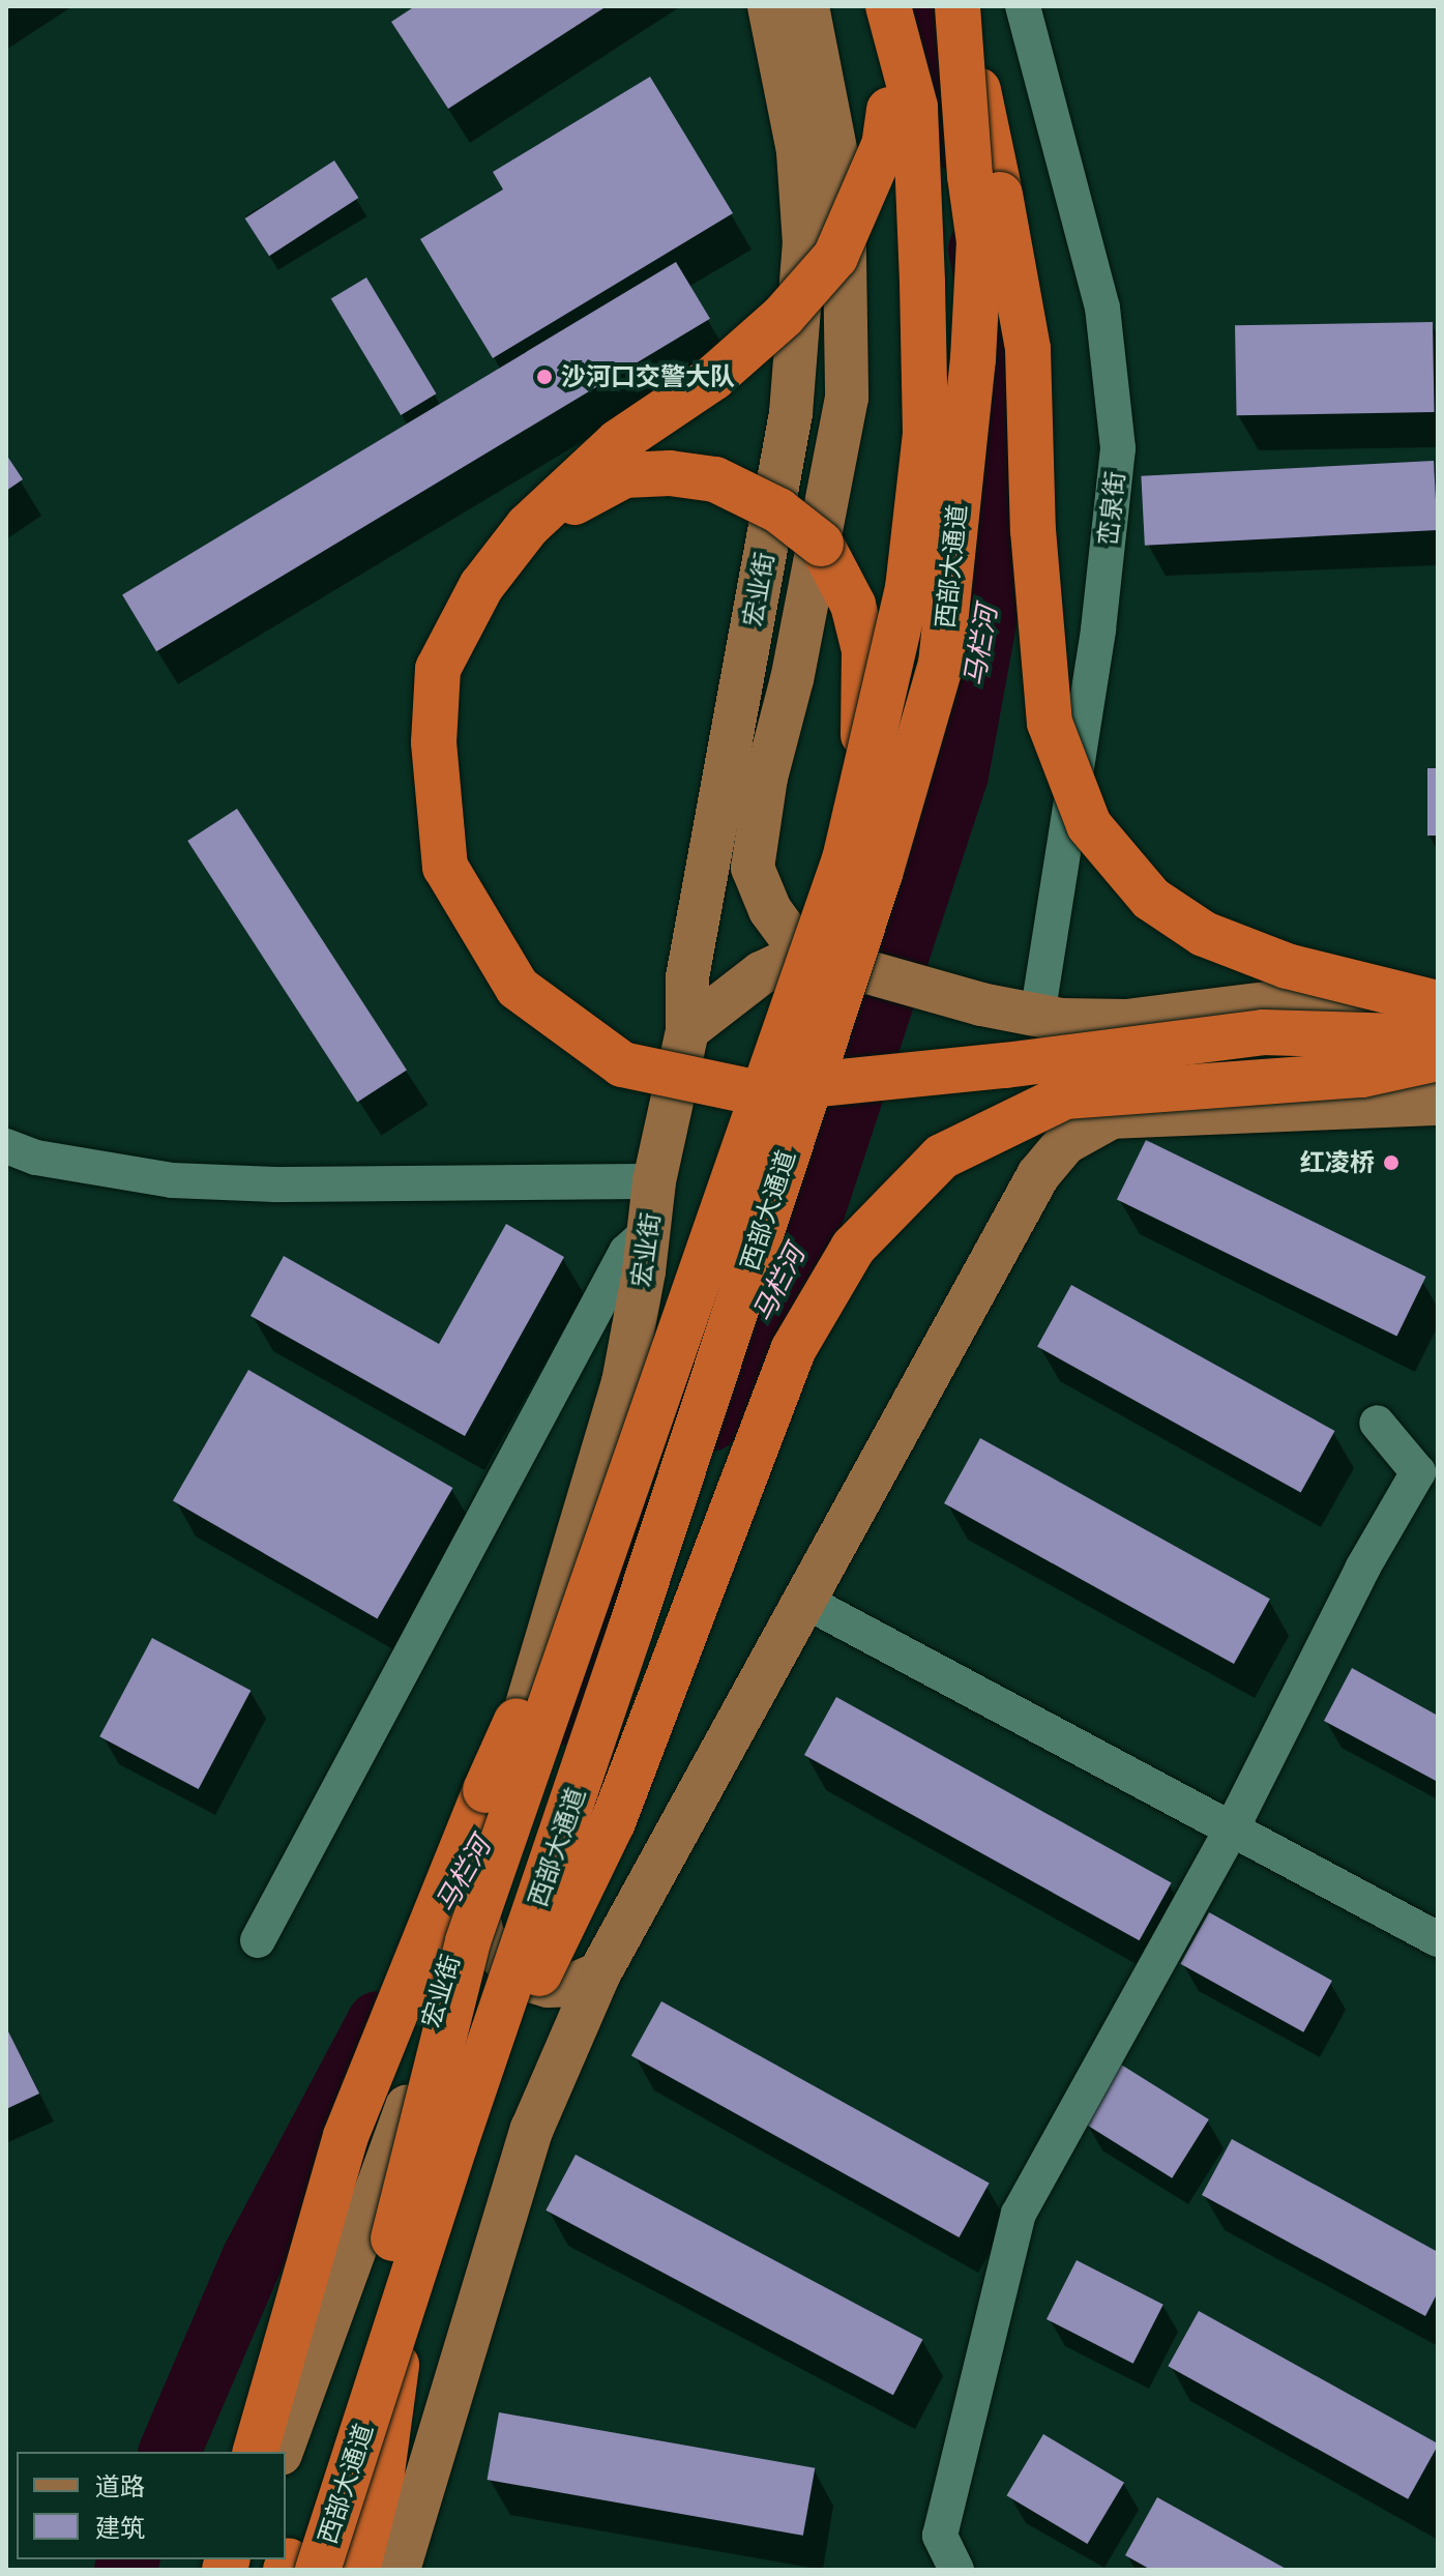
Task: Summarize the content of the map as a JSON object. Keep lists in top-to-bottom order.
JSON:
{
  "streets": {
    "highway": ["西部大通道"],
    "main road": ["宏业街"],
    "street": ["峦泉街"]
  },
  "water": ["马栏河"],
  "places": ["沙河口交警大队", "红凌桥"],
  "legend": ["道路", "建筑"]
}
